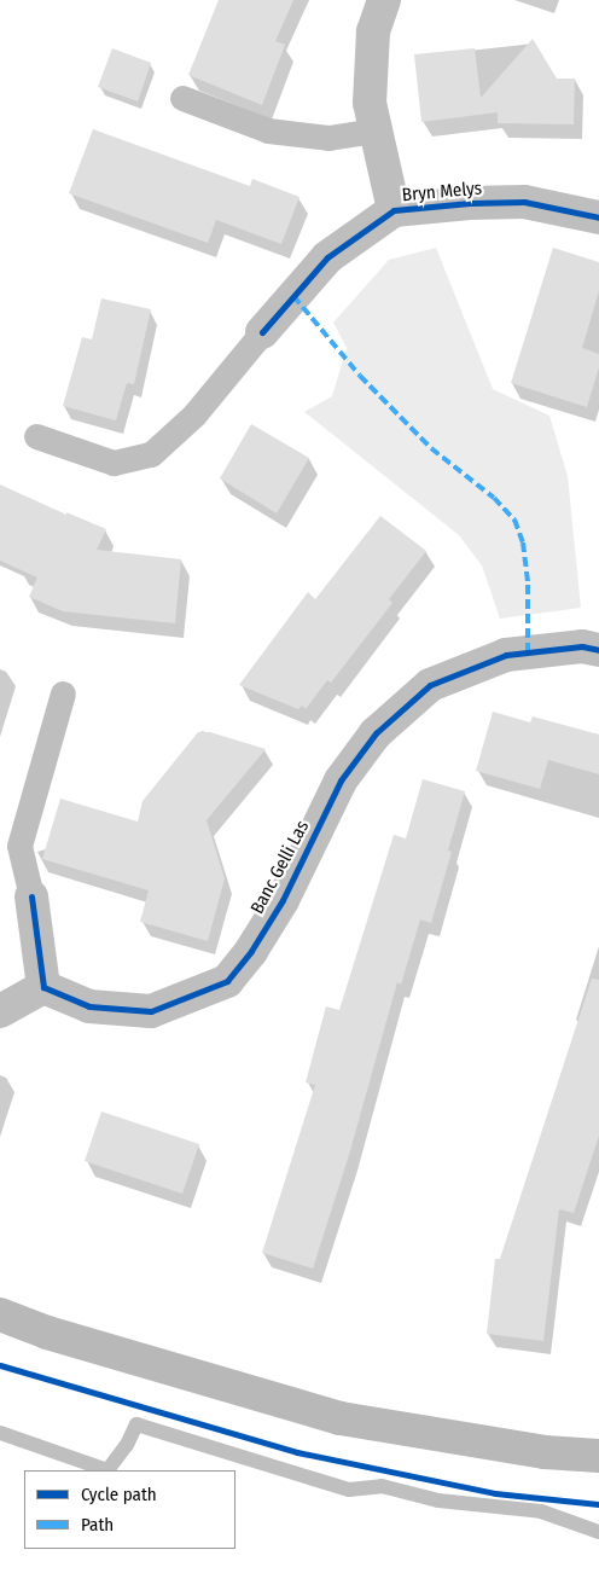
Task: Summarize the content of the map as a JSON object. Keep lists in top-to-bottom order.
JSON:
{
  "streets": {
    "street": ["Bryn Melys", "Banc Gelli Las"]
  },
  "legend": ["Cycle path", "Path"]
}
